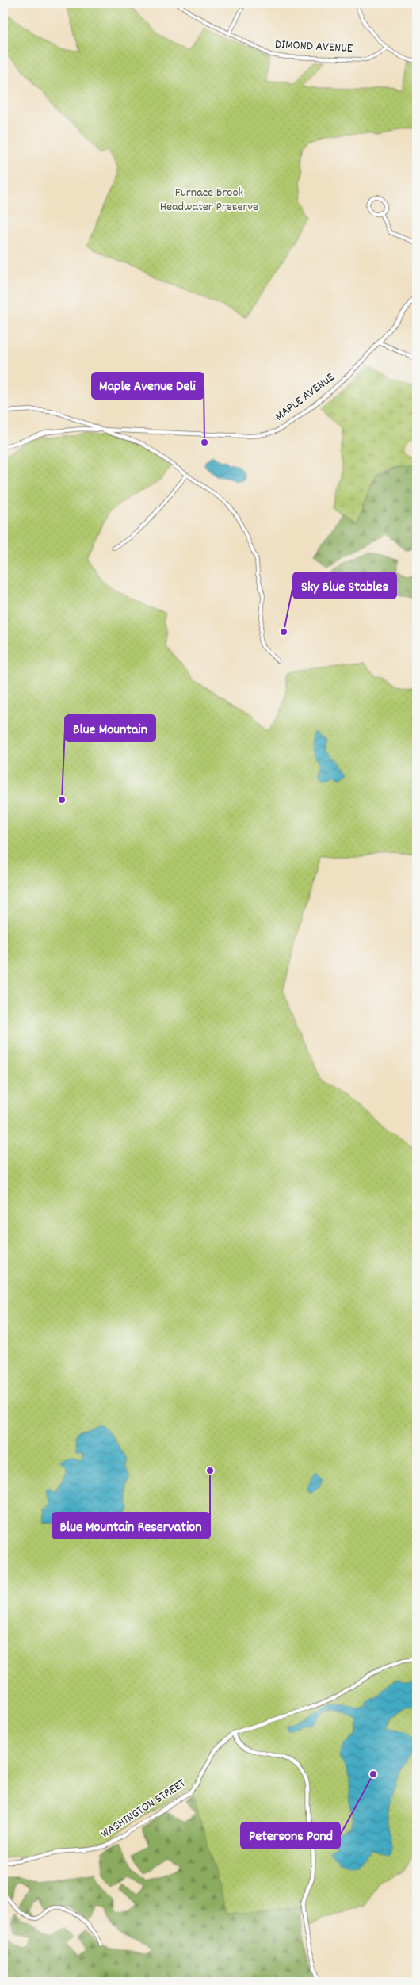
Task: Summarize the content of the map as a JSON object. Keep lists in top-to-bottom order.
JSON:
{
  "streets": {
    "street": ["DIMOND AVENUE", "MAPLE AVENUE", "WASHINGTON STREET"]
  },
  "parks": ["Furnace Brook Headwater Preserve"],
  "places": [
    "Maple Avenue Deli",
    "Sky Blue Stables",
    "Blue Mountain",
    "Blue Mountain Reservation",
    "Petersons Pond"
  ]
}
